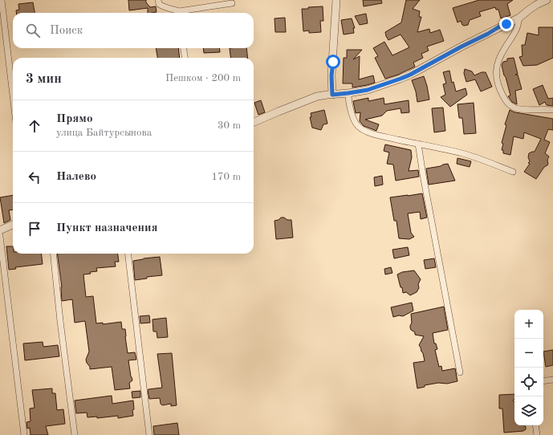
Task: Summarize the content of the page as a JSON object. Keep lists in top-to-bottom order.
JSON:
{
  "page": {
    "search": "Поиск",
    "heading": ["3 мин", "Пешком · 200 m"],
    "list": [
      ["Прямо", "улица Байтурсынова", "30 m"],
      ["Налево", "170 m"],
      "Пункт назначения"
    ],
    "map_buttons": ["+", "−"]
  }
}
